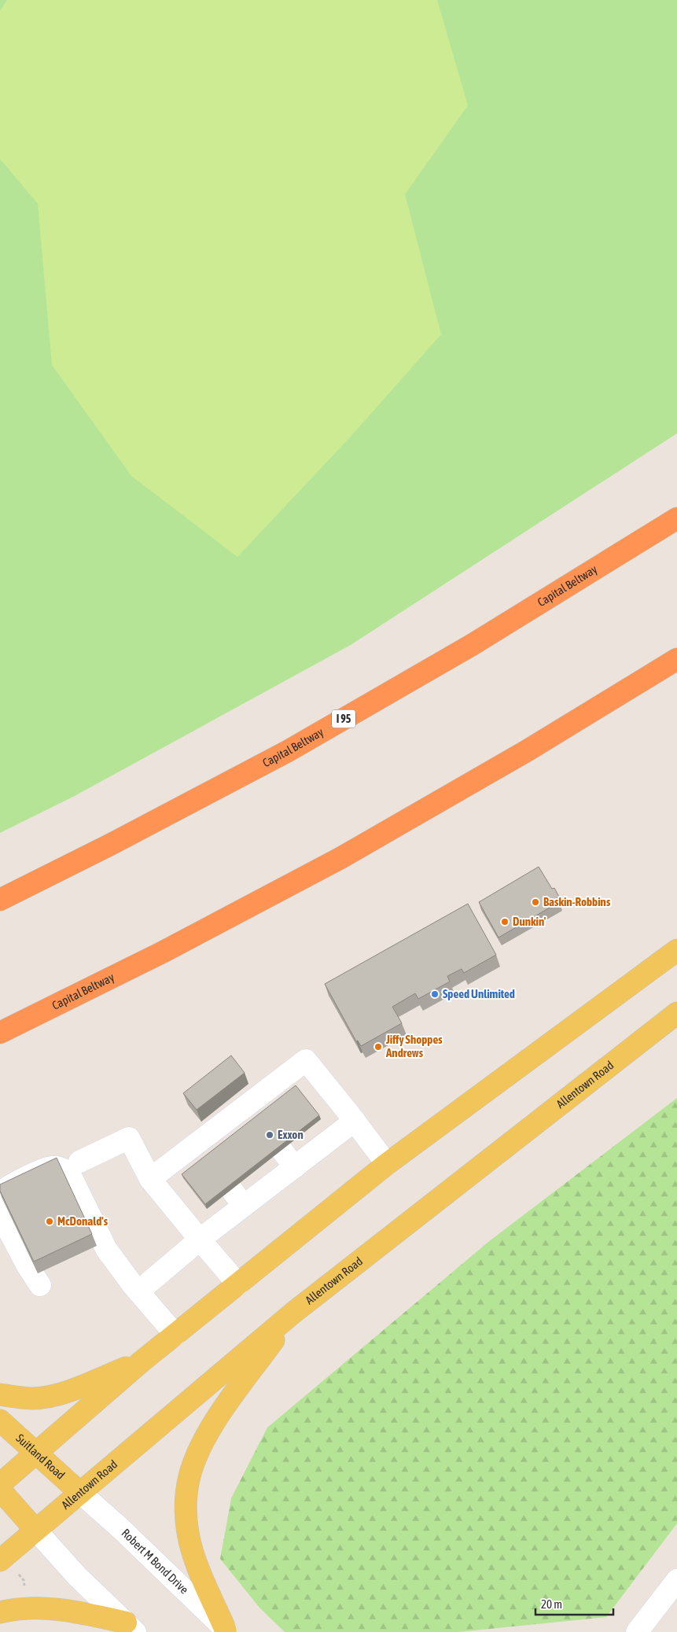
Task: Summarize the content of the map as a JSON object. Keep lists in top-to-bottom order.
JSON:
{
  "streets": {
    "highway": ["Capital Beltway", "I 95"],
    "main road": ["Allentown Road", "Suitland Road"],
    "street": ["Robert M Bond Drive"]
  },
  "crossings": [
    ["Allentown Road", "Suitland Road"],
    ["Allentown Road", "Robert M Bond Drive"],
    ["Suitland Road", "Robert M Bond Drive"]
  ],
  "places": [
    "Baskin-Robbins",
    "Dunkin'",
    "Speed Unlimited",
    "Jiffy Shoppes Andrews",
    "Exxon",
    "McDonald's"
  ],
  "scale_bar": "20 m"
}
